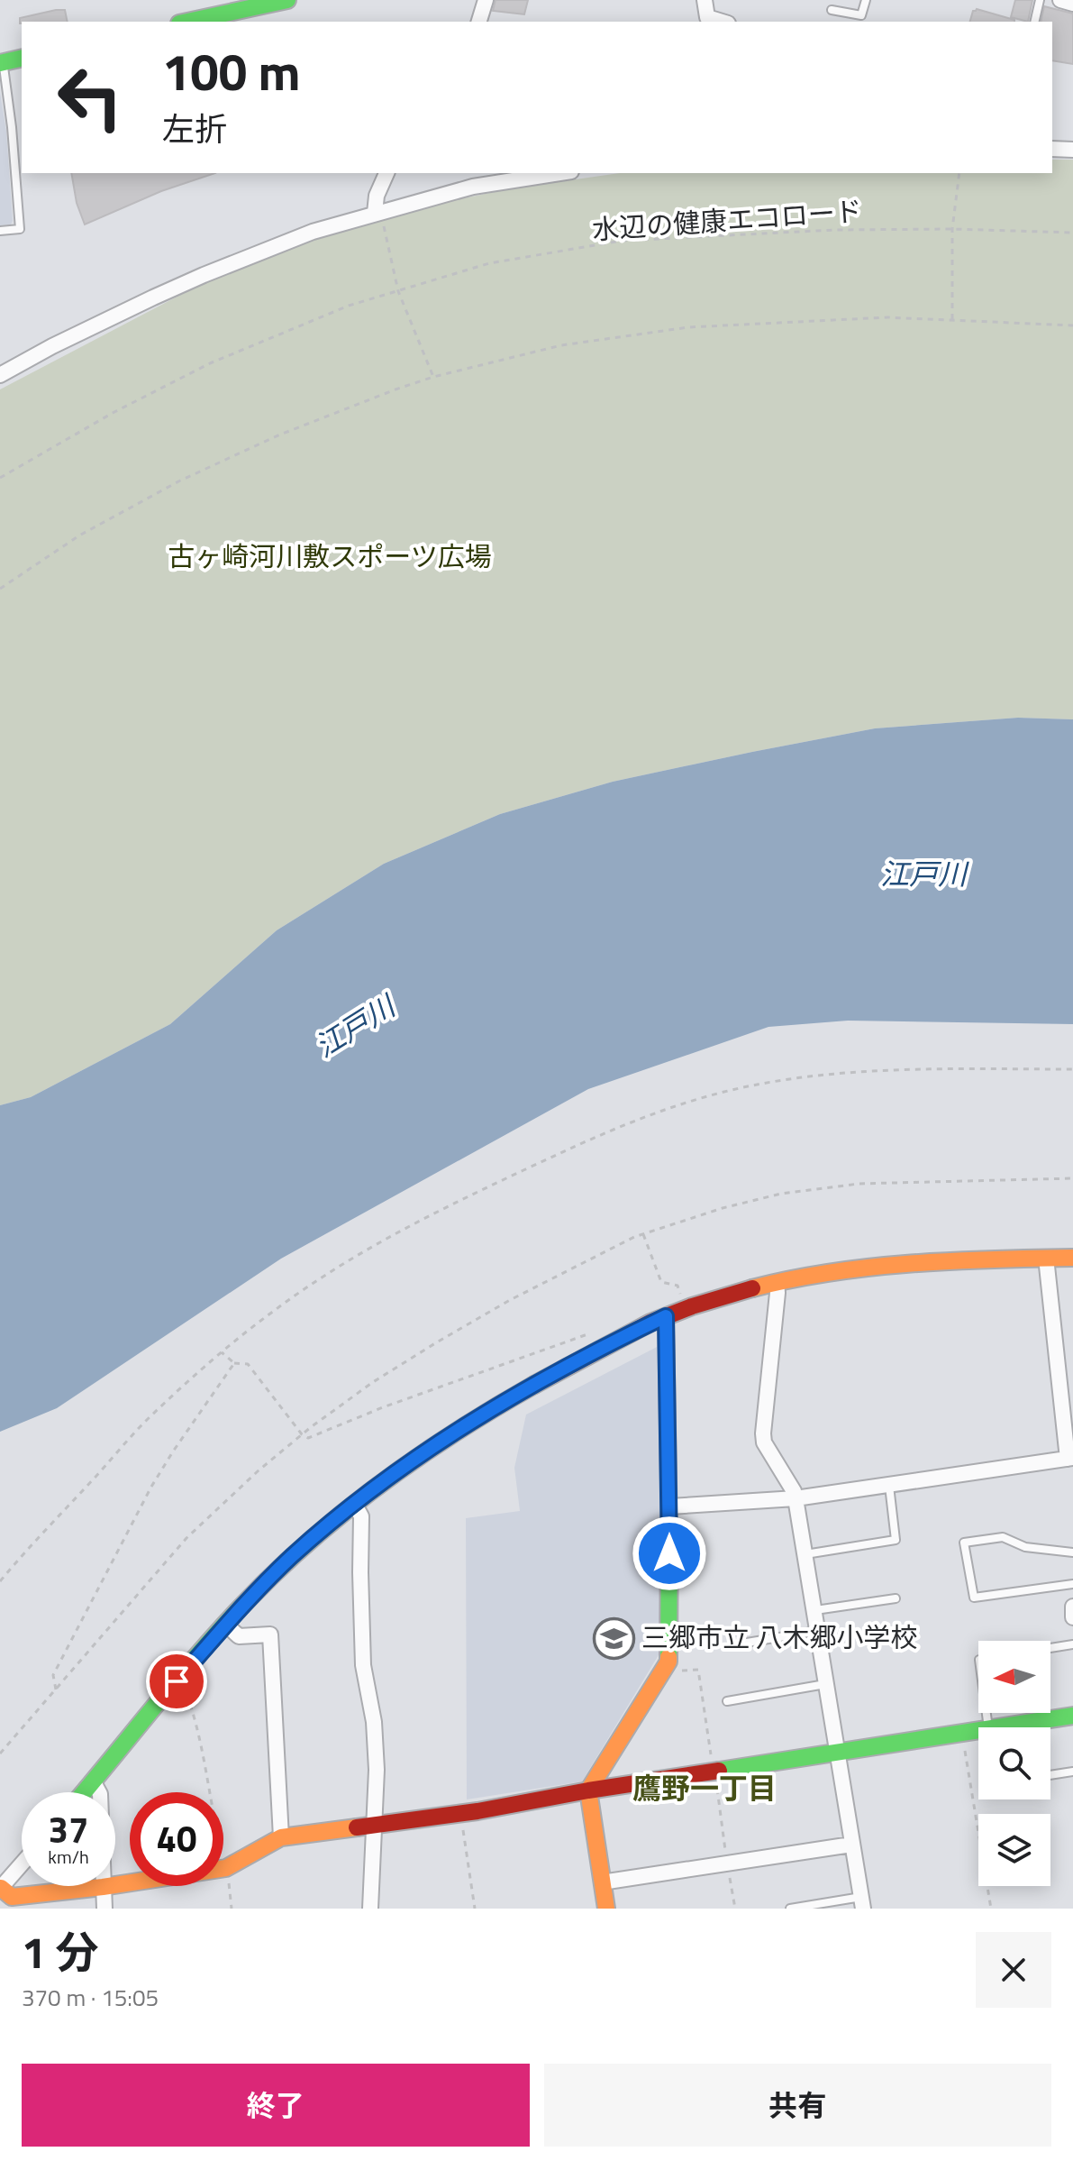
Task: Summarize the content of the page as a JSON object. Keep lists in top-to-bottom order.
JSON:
{
  "streets": {
    "path": ["水辺の健康エコロード"]
  },
  "districts": ["鷹野一丁目"],
  "water": ["江戸川"],
  "parks": ["古ヶ崎河川敷スポーツ広場"],
  "places": {
    "school or university": ["三郷市立 八木郷小学校"]
  },
  "north": "left",
  "page": {
    "turn": ["100 m", "左折"],
    "speed": "37 km/h",
    "limit": "40",
    "heading": ["1 分", "370 m · 15:05"],
    "buttons": ["終了", "共有"]
  }
}
